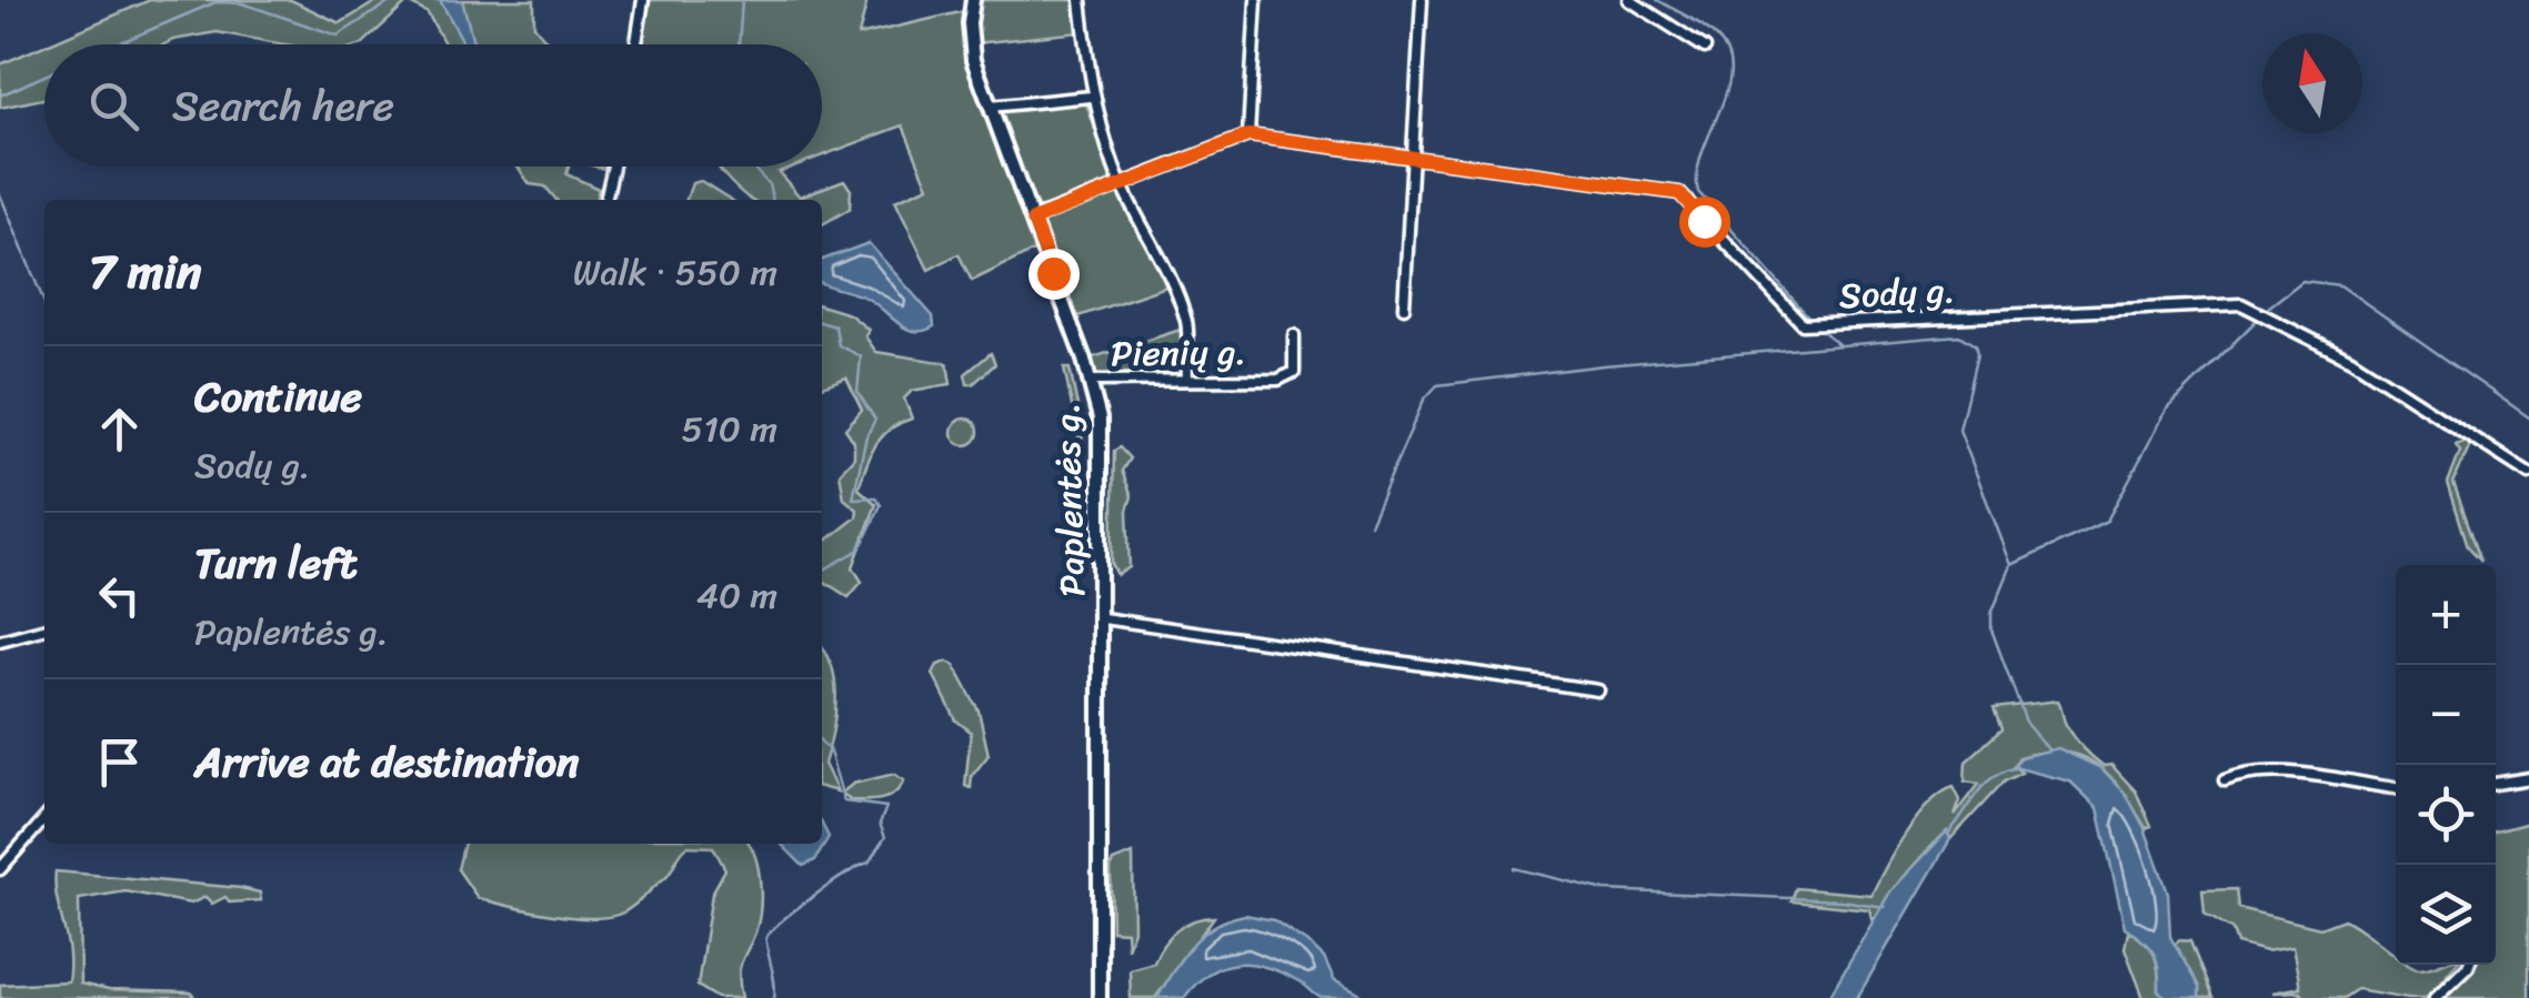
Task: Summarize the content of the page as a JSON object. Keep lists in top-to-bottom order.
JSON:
{
  "streets": {
    "main road": ["Paplentės g."],
    "street": ["Sodų g.", "Pienių g."]
  },
  "crossings": [
    ["Sodų g.", "Paplentės g."],
    ["Pienių g.", "Paplentės g."]
  ],
  "north": "top",
  "page": {
    "search": "Search here",
    "heading": ["7 min", "Walk · 550 m"],
    "list": [
      ["Continue", "Sodų g.", "510 m"],
      ["Turn left", "Paplentės g.", "40 m"],
      "Arrive at destination"
    ],
    "map_buttons": ["+", "−"]
  }
}
